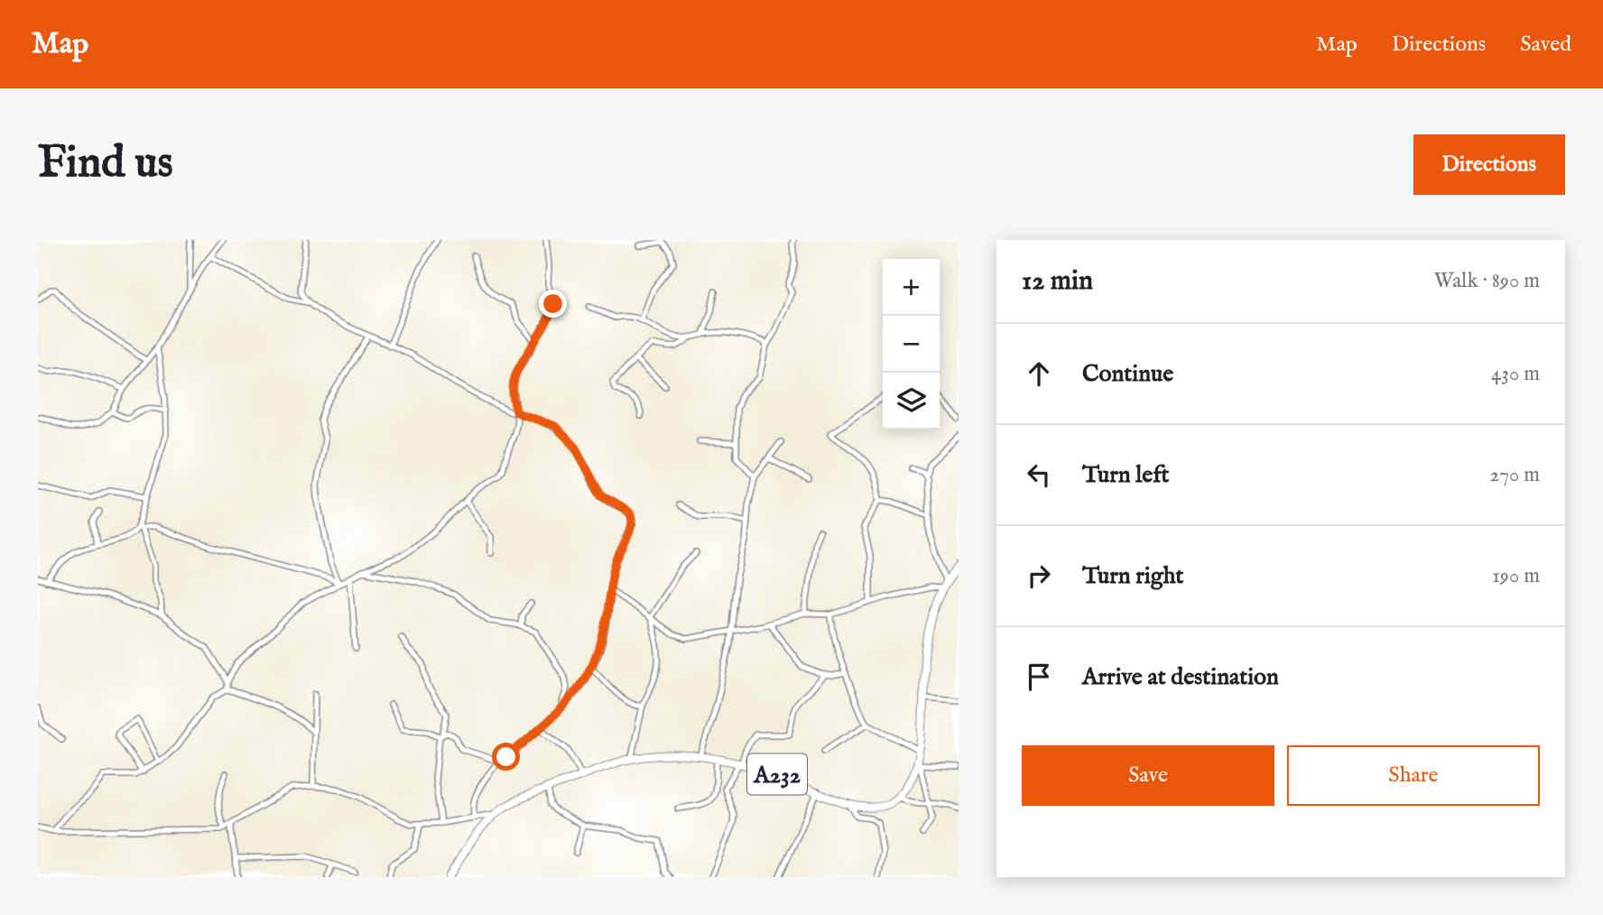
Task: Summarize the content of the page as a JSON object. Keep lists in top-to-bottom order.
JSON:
{
  "streets": {
    "main road": ["A232"]
  },
  "page": {
    "header": "Map",
    "nav": ["Map", "Directions", "Saved"],
    "buttons": [
      "Directions",
      ["Save", "Share"]
    ],
    "title": "Find us",
    "heading": ["12 min", "Walk · 890 m"],
    "map_buttons": ["+", "−"],
    "list": [
      ["Continue", "430 m"],
      ["Turn left", "270 m"],
      ["Turn right", "190 m"],
      "Arrive at destination"
    ]
  }
}
